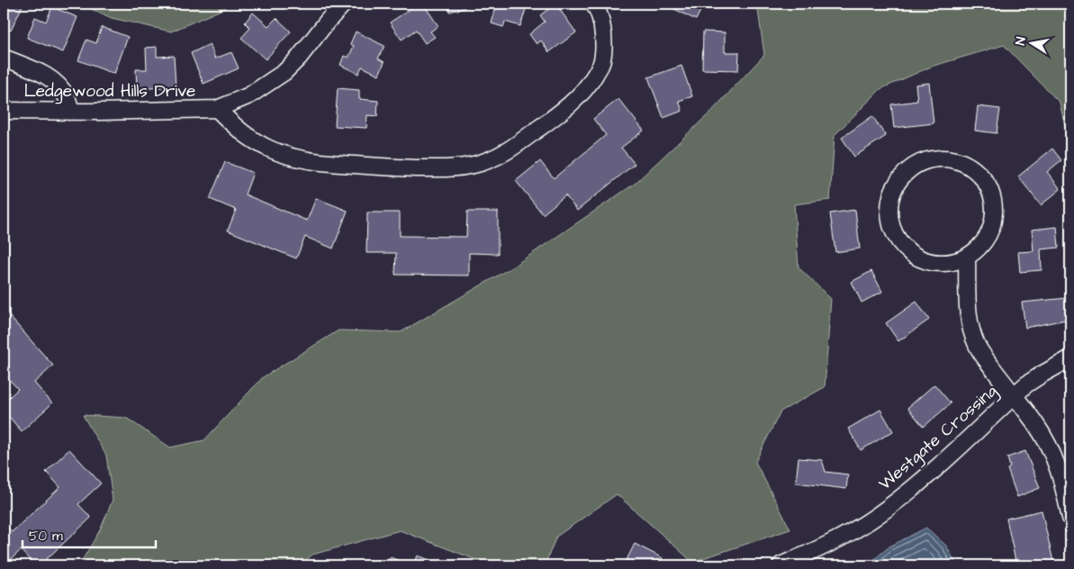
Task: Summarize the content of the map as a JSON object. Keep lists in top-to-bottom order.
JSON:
{
  "streets": {
    "street": ["Ledgewood Hills Drive", "Westgate Crossing"]
  },
  "scale_bar": "50 m",
  "north": "left"
}
